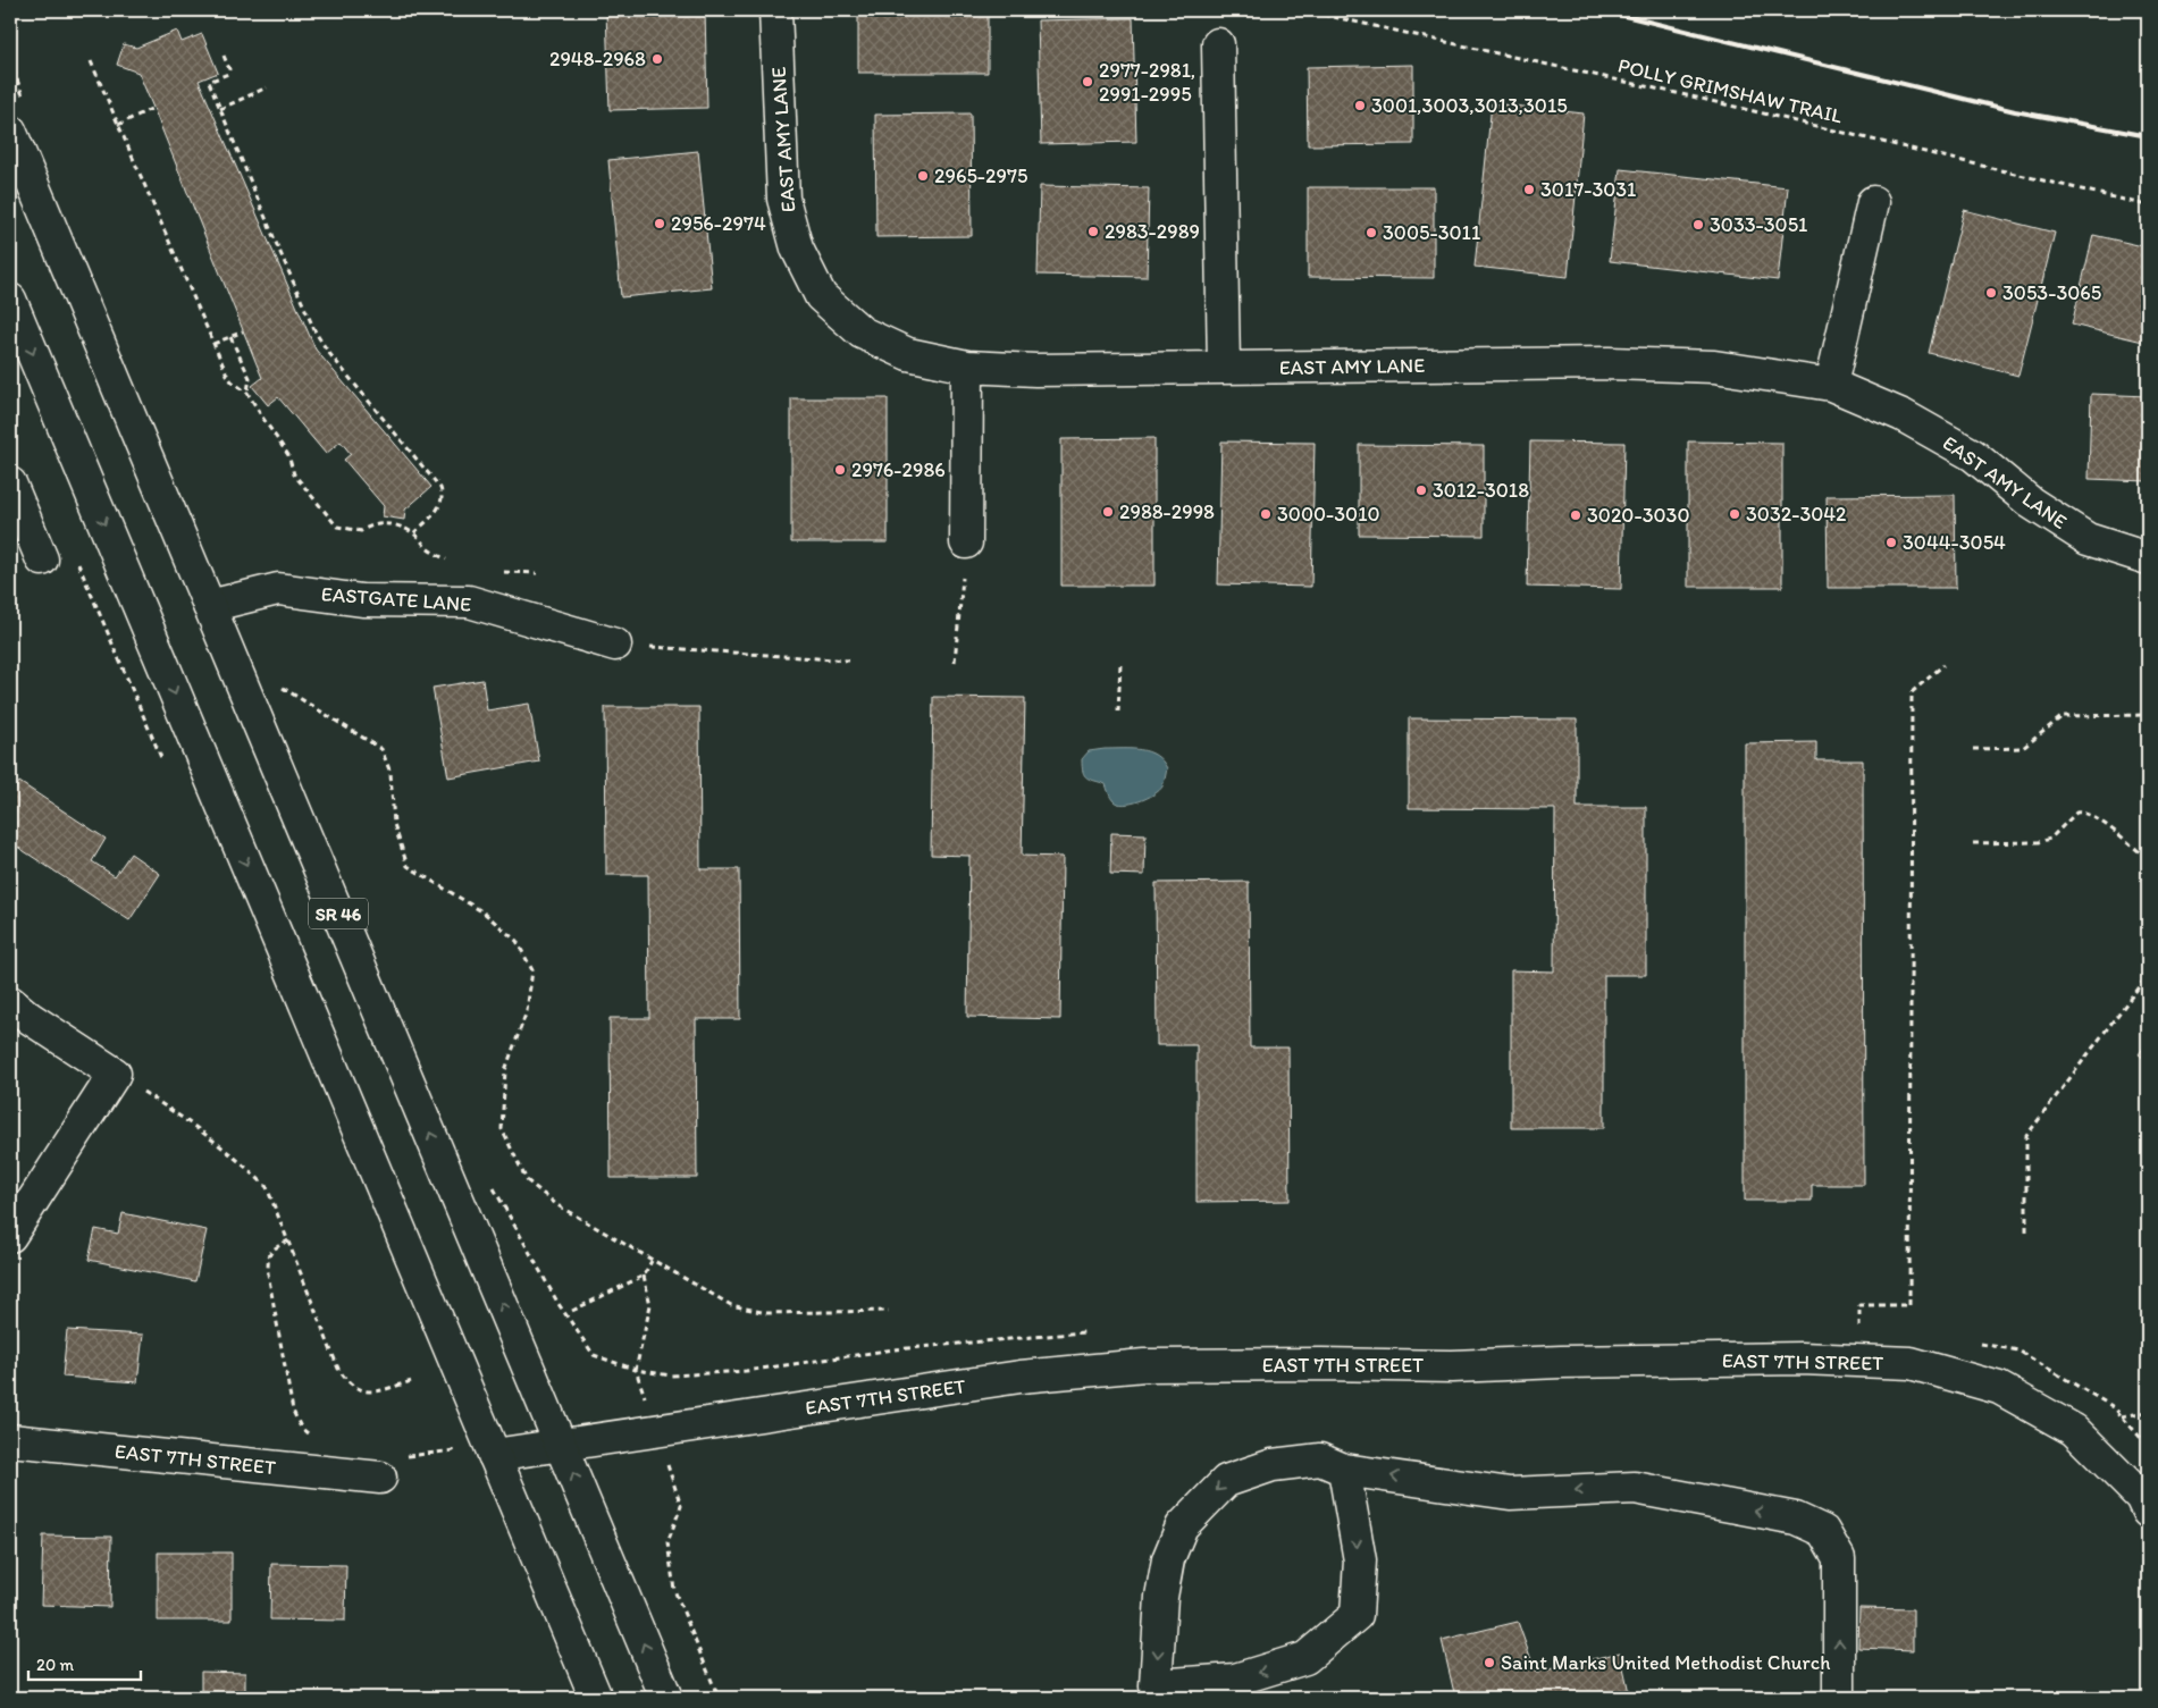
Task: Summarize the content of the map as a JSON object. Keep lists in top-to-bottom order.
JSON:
{
  "streets": {
    "main road": [
      "EAST AMY LANE",
      "EASTGATE LANE",
      "SR 46",
      "EAST 7TH STREET"
    ],
    "path": ["POLLY GRIMSHAW TRAIL"]
  },
  "crossings": [
    ["EASTGATE LANE", "SR 46"],
    ["SR 46", "EAST 7TH STREET"]
  ],
  "places": [
    "2948-2968",
    "2977-2981, 2991-2995",
    "3001,3003,3013,3015",
    "2965-2975",
    "3017-3031",
    "2956-2974",
    "3033-3051",
    "2983-2989",
    "3005-3011",
    "3053-3065",
    "2976-2986",
    "3012-3018",
    "2988-2998",
    "3000-3010",
    "3032-3042",
    "3020-3030",
    "3044-3054",
    "Saint Marks United Methodist Church"
  ],
  "scale_bar": "20 m"
}
